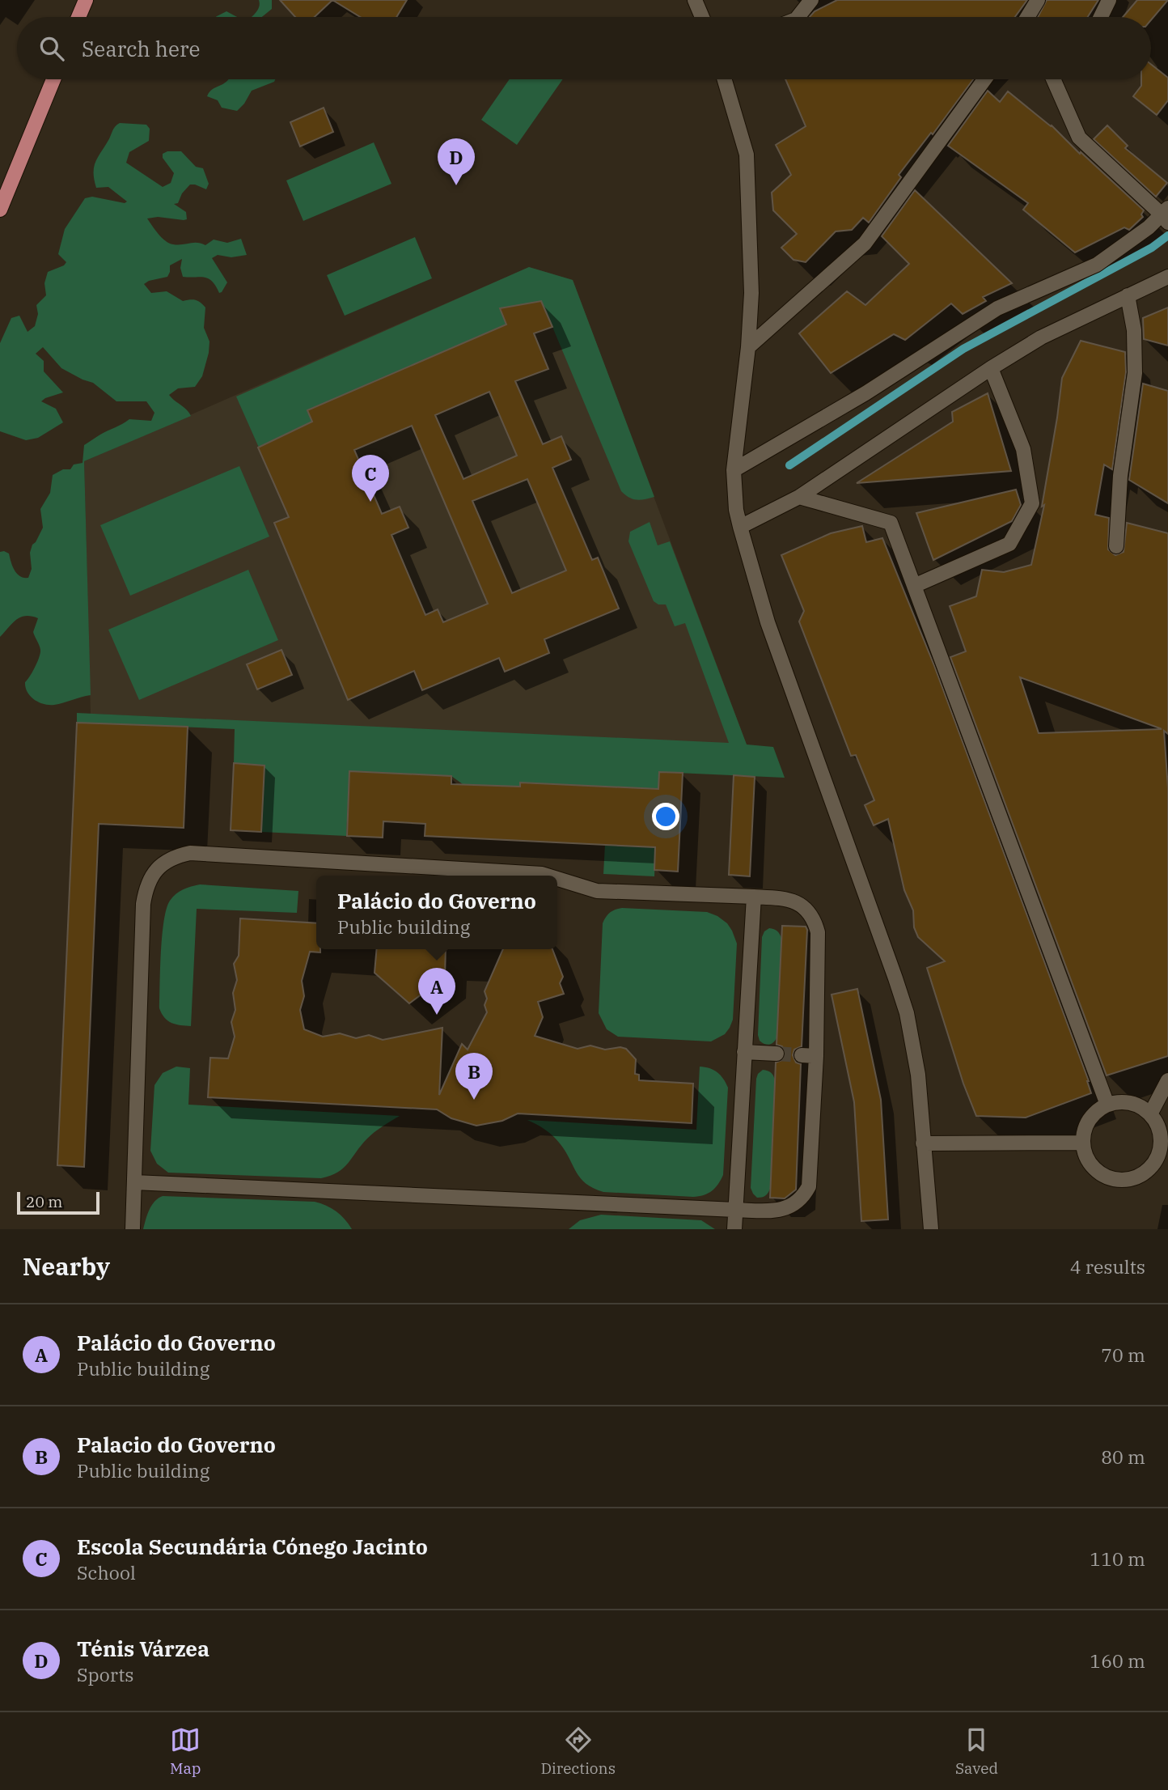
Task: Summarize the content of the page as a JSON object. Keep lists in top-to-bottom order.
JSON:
{
  "scale_bar": "20 m",
  "page": {
    "search": "Search here",
    "pins": [
      "D",
      "C",
      "A",
      "B"
    ],
    "popup": ["Palácio do Governo", "Public building"],
    "scale": "20 m",
    "heading": ["Nearby", "4 results"],
    "list": [
      {
        "mark": "A",
        "name": "Palácio do Governo",
        "note": "Public building",
        "value": "70 m"
      },
      {
        "mark": "B",
        "name": "Palacio do Governo",
        "note": "Public building",
        "value": "80 m"
      },
      {
        "mark": "C",
        "name": "Escola Secundária Cónego Jacinto",
        "note": "School",
        "value": "110 m"
      },
      {
        "mark": "D",
        "name": "Ténis Várzea",
        "note": "Sports",
        "value": "160 m"
      }
    ],
    "nav": ["Map", "Directions", "Saved"]
  }
}
